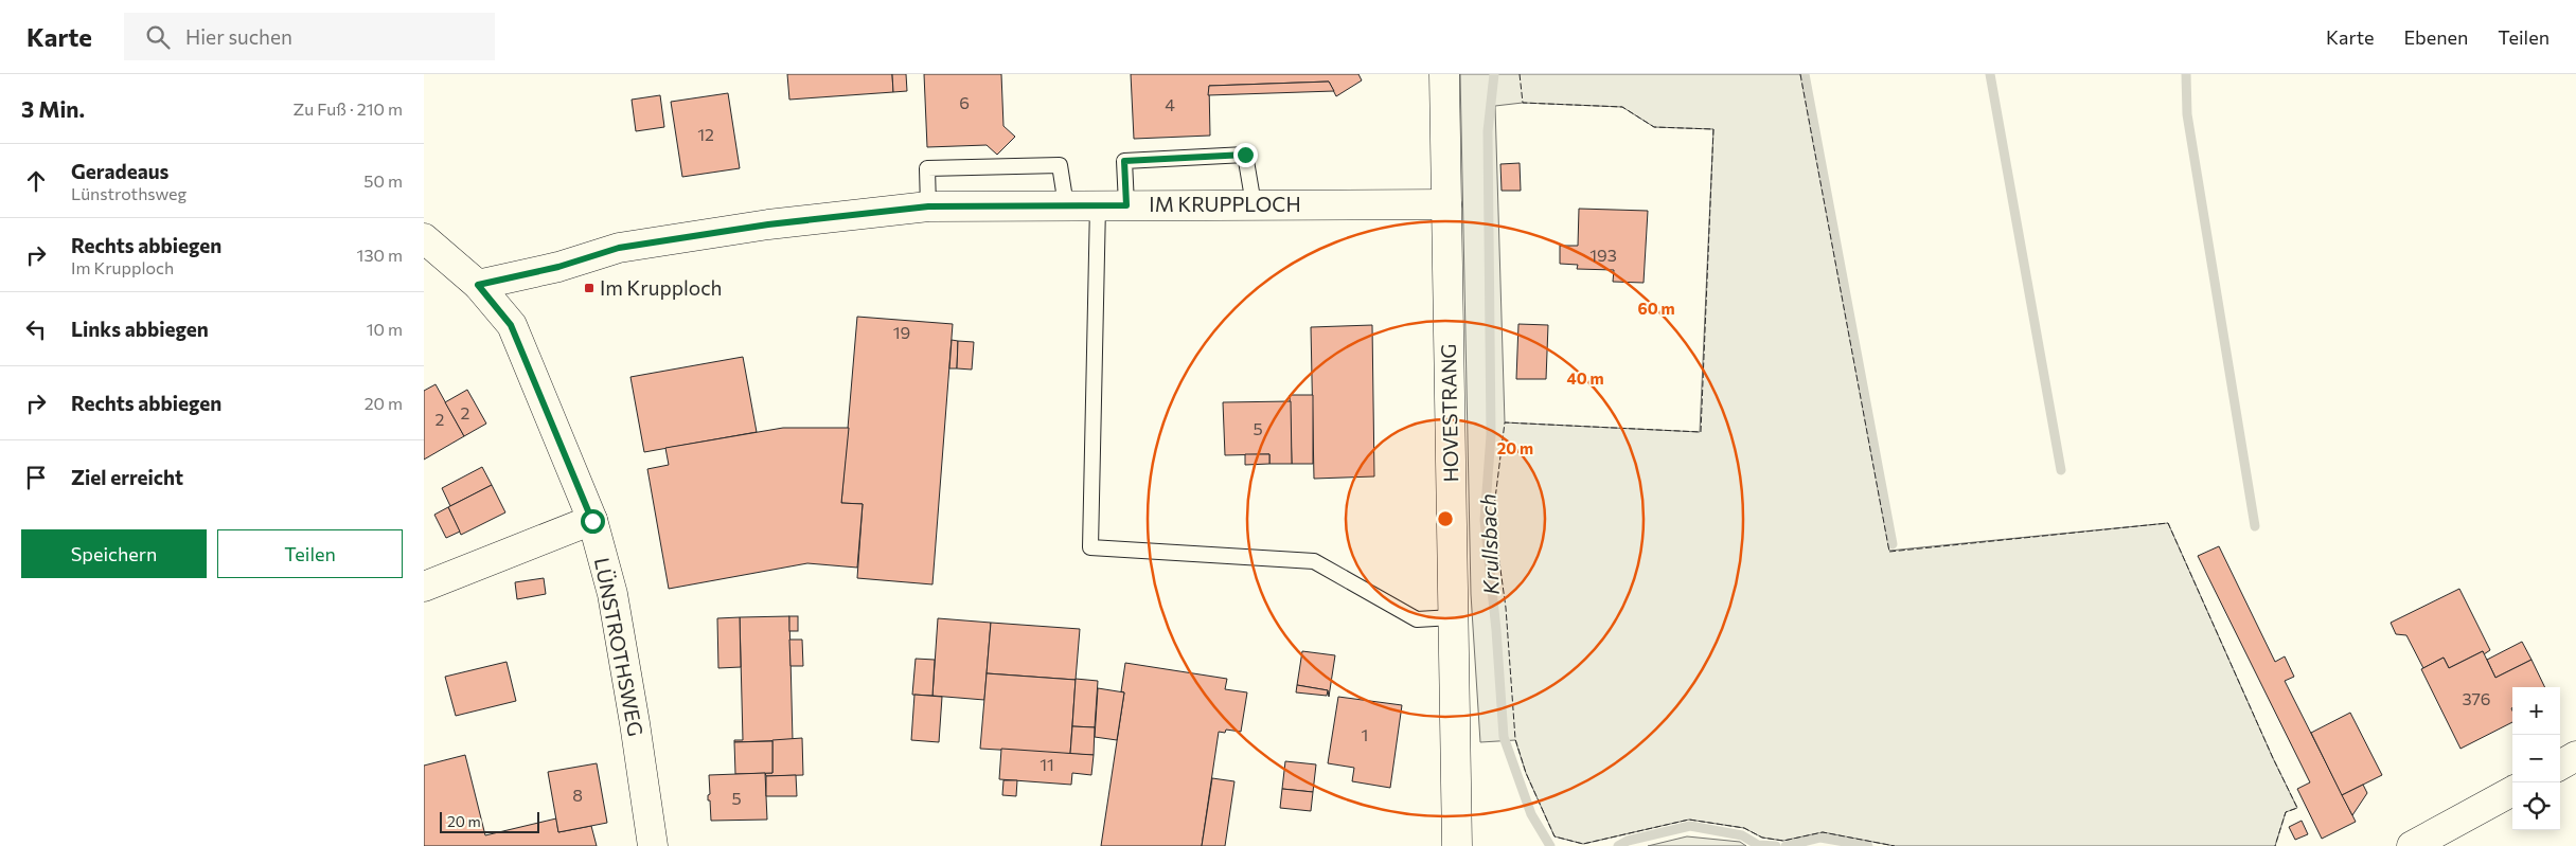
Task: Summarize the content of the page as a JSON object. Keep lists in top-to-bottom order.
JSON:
{
  "streets": {
    "street": ["IM KRUPPLOCH", "HOVESTRANG", "LÜNSTROTHSWEG"]
  },
  "crossings": [
    ["IM KRUPPLOCH", "HOVESTRANG"],
    ["IM KRUPPLOCH", "LÜNSTROTHSWEG"]
  ],
  "water": ["Krullsbach"],
  "places": {
    "transit": ["Im Krupploch"]
  },
  "house_numbers": [
    "6",
    "4",
    "12",
    "193",
    "19",
    "2",
    "2",
    "5",
    "376",
    "1",
    "11",
    "8",
    "5"
  ],
  "scale_bar": "20 m",
  "page": {
    "header": "Karte",
    "search": "Hier suchen",
    "nav": ["Karte", "Ebenen", "Teilen"],
    "heading": ["3 Min.", "Zu Fuß · 210 m"],
    "list": [
      ["Geradeaus", "Lünstrothsweg", "50 m"],
      ["Rechts abbiegen", "Im Krupploch", "130 m"],
      ["Links abbiegen", "10 m"],
      ["Rechts abbiegen", "20 m"],
      "Ziel erreicht"
    ],
    "buttons": ["Speichern", "Teilen"],
    "map_buttons": ["+", "−"],
    "scale": "20 m"
  },
  "rings": ["60 m", "40 m", "20 m"]
}
